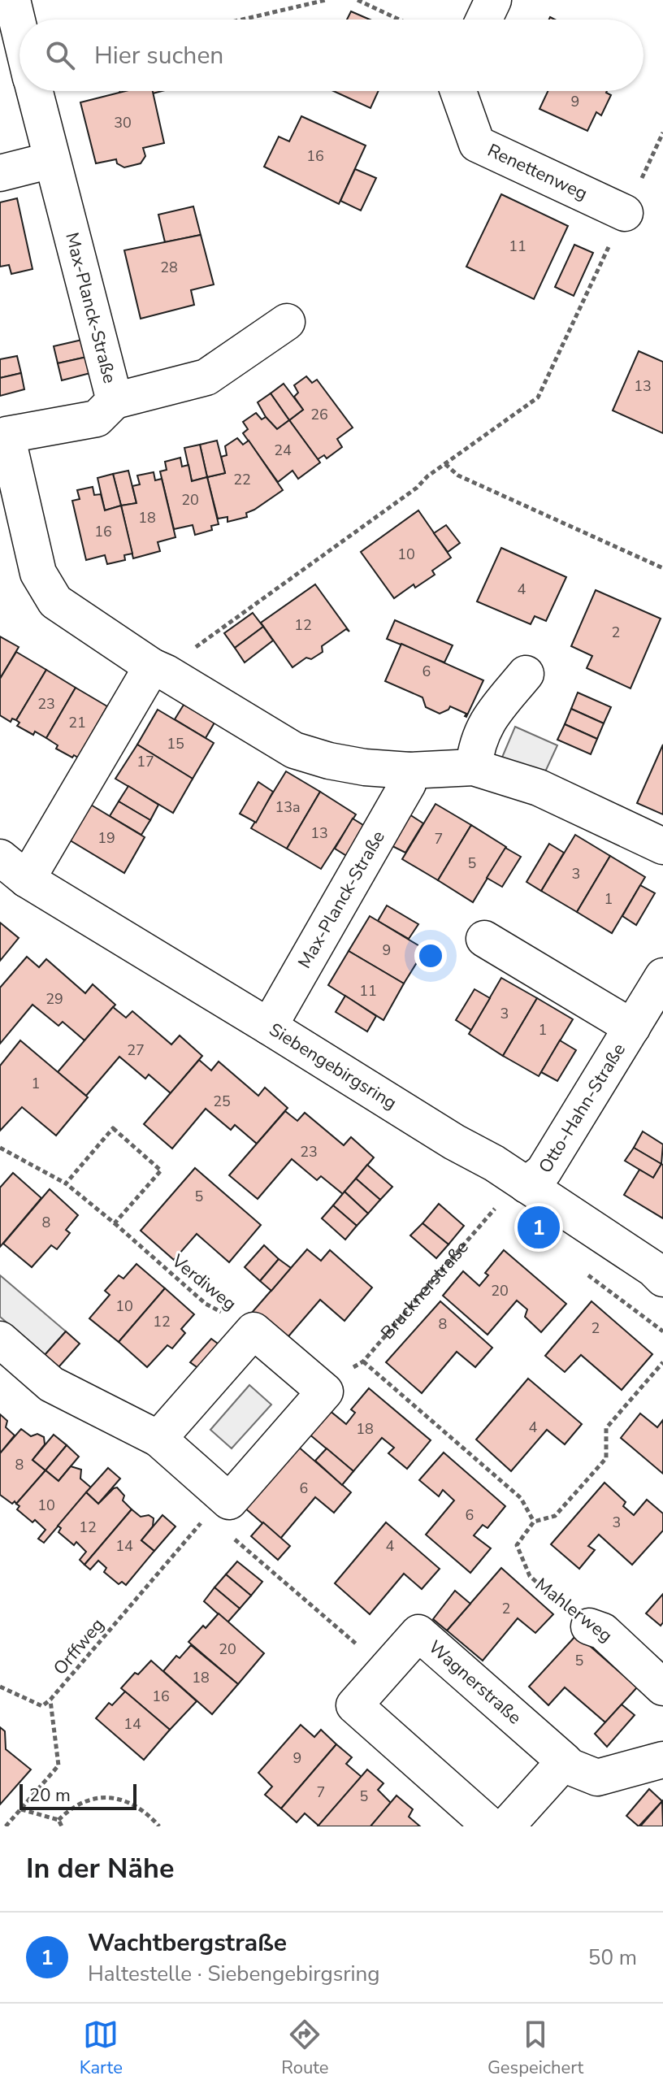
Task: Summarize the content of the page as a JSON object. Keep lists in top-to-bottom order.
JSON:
{
  "streets": {
    "street": [
      "Renettenweg",
      "Max-Planck-Straße",
      "Siebengebirgsring",
      "Otto-Hahn-Straße",
      "Mahlerweg",
      "Wagnerstraße"
    ],
    "path": ["Verdiweg", "Brucknerstraße", "Orffweg"]
  },
  "crossings": [
    ["Max-Planck-Straße", "Siebengebirgsring"],
    ["Siebengebirgsring", "Otto-Hahn-Straße"],
    ["Siebengebirgsring", "Brucknerstraße"],
    ["Otto-Hahn-Straße", "Brucknerstraße"]
  ],
  "house_numbers": [
    "9",
    "30",
    "16",
    "11",
    "28",
    "13",
    "26",
    "24",
    "22",
    "20",
    "18",
    "16",
    "10",
    "4",
    "12",
    "2",
    "6",
    "23",
    "21",
    "15",
    "17",
    "13a",
    "13",
    "19",
    "7",
    "5",
    "3",
    "1",
    "9",
    "11",
    "29",
    "3",
    "1",
    "27",
    "1",
    "25",
    "23",
    "5",
    "8",
    "20",
    "10",
    "12",
    "8",
    "2",
    "4",
    "18",
    "8",
    "6",
    "10",
    "6",
    "3",
    "12",
    "14",
    "4",
    "2",
    "20",
    "5",
    "18",
    "16",
    "14",
    "9",
    "7",
    "5"
  ],
  "scale_bar": "20 m",
  "page": {
    "search": "Hier suchen",
    "pins": "1",
    "scale": "20 m",
    "heading": "In der Nähe",
    "list": [
      {
        "mark": "1",
        "name": "Wachtbergstraße",
        "note": "Haltestelle · Siebengebirgsring",
        "value": "50 m"
      }
    ],
    "nav": ["Karte", "Route", "Gespeichert"]
  }
}
